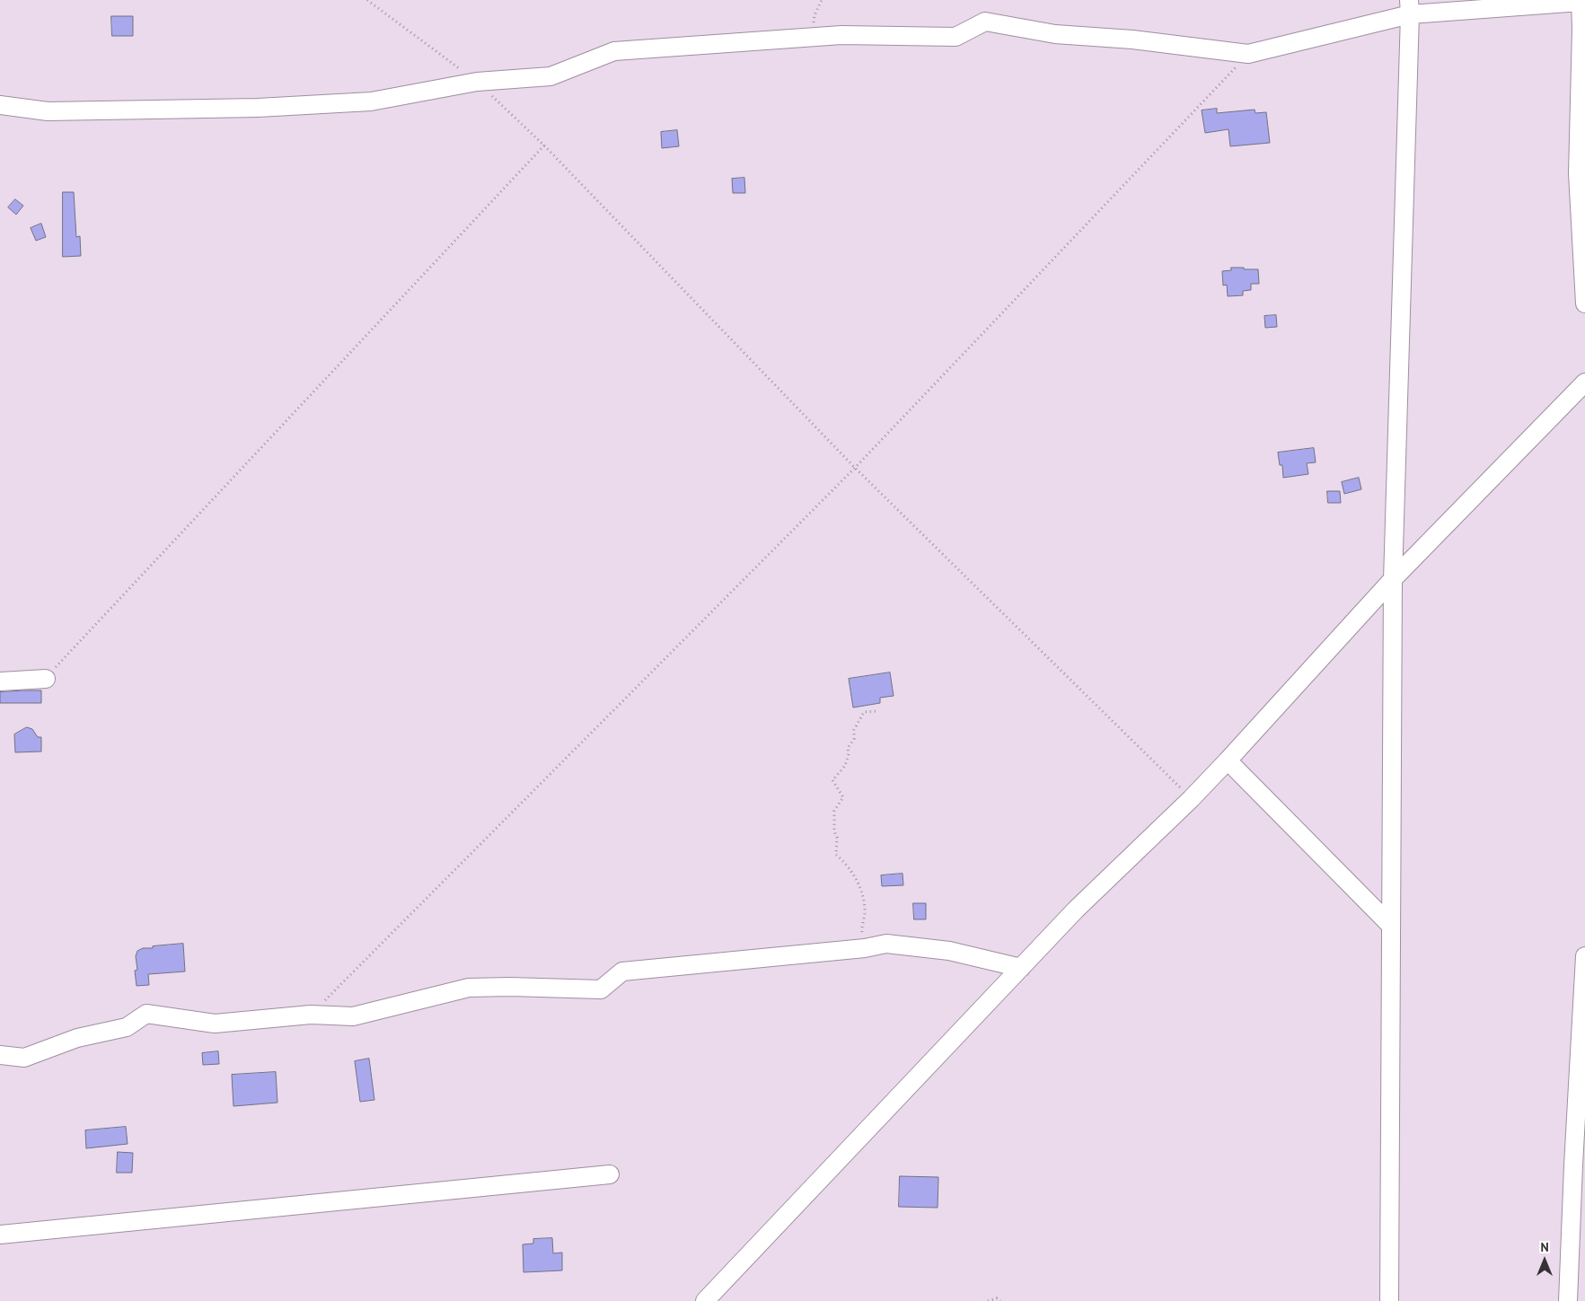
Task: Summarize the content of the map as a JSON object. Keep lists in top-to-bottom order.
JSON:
{
  "north": "top"
}
